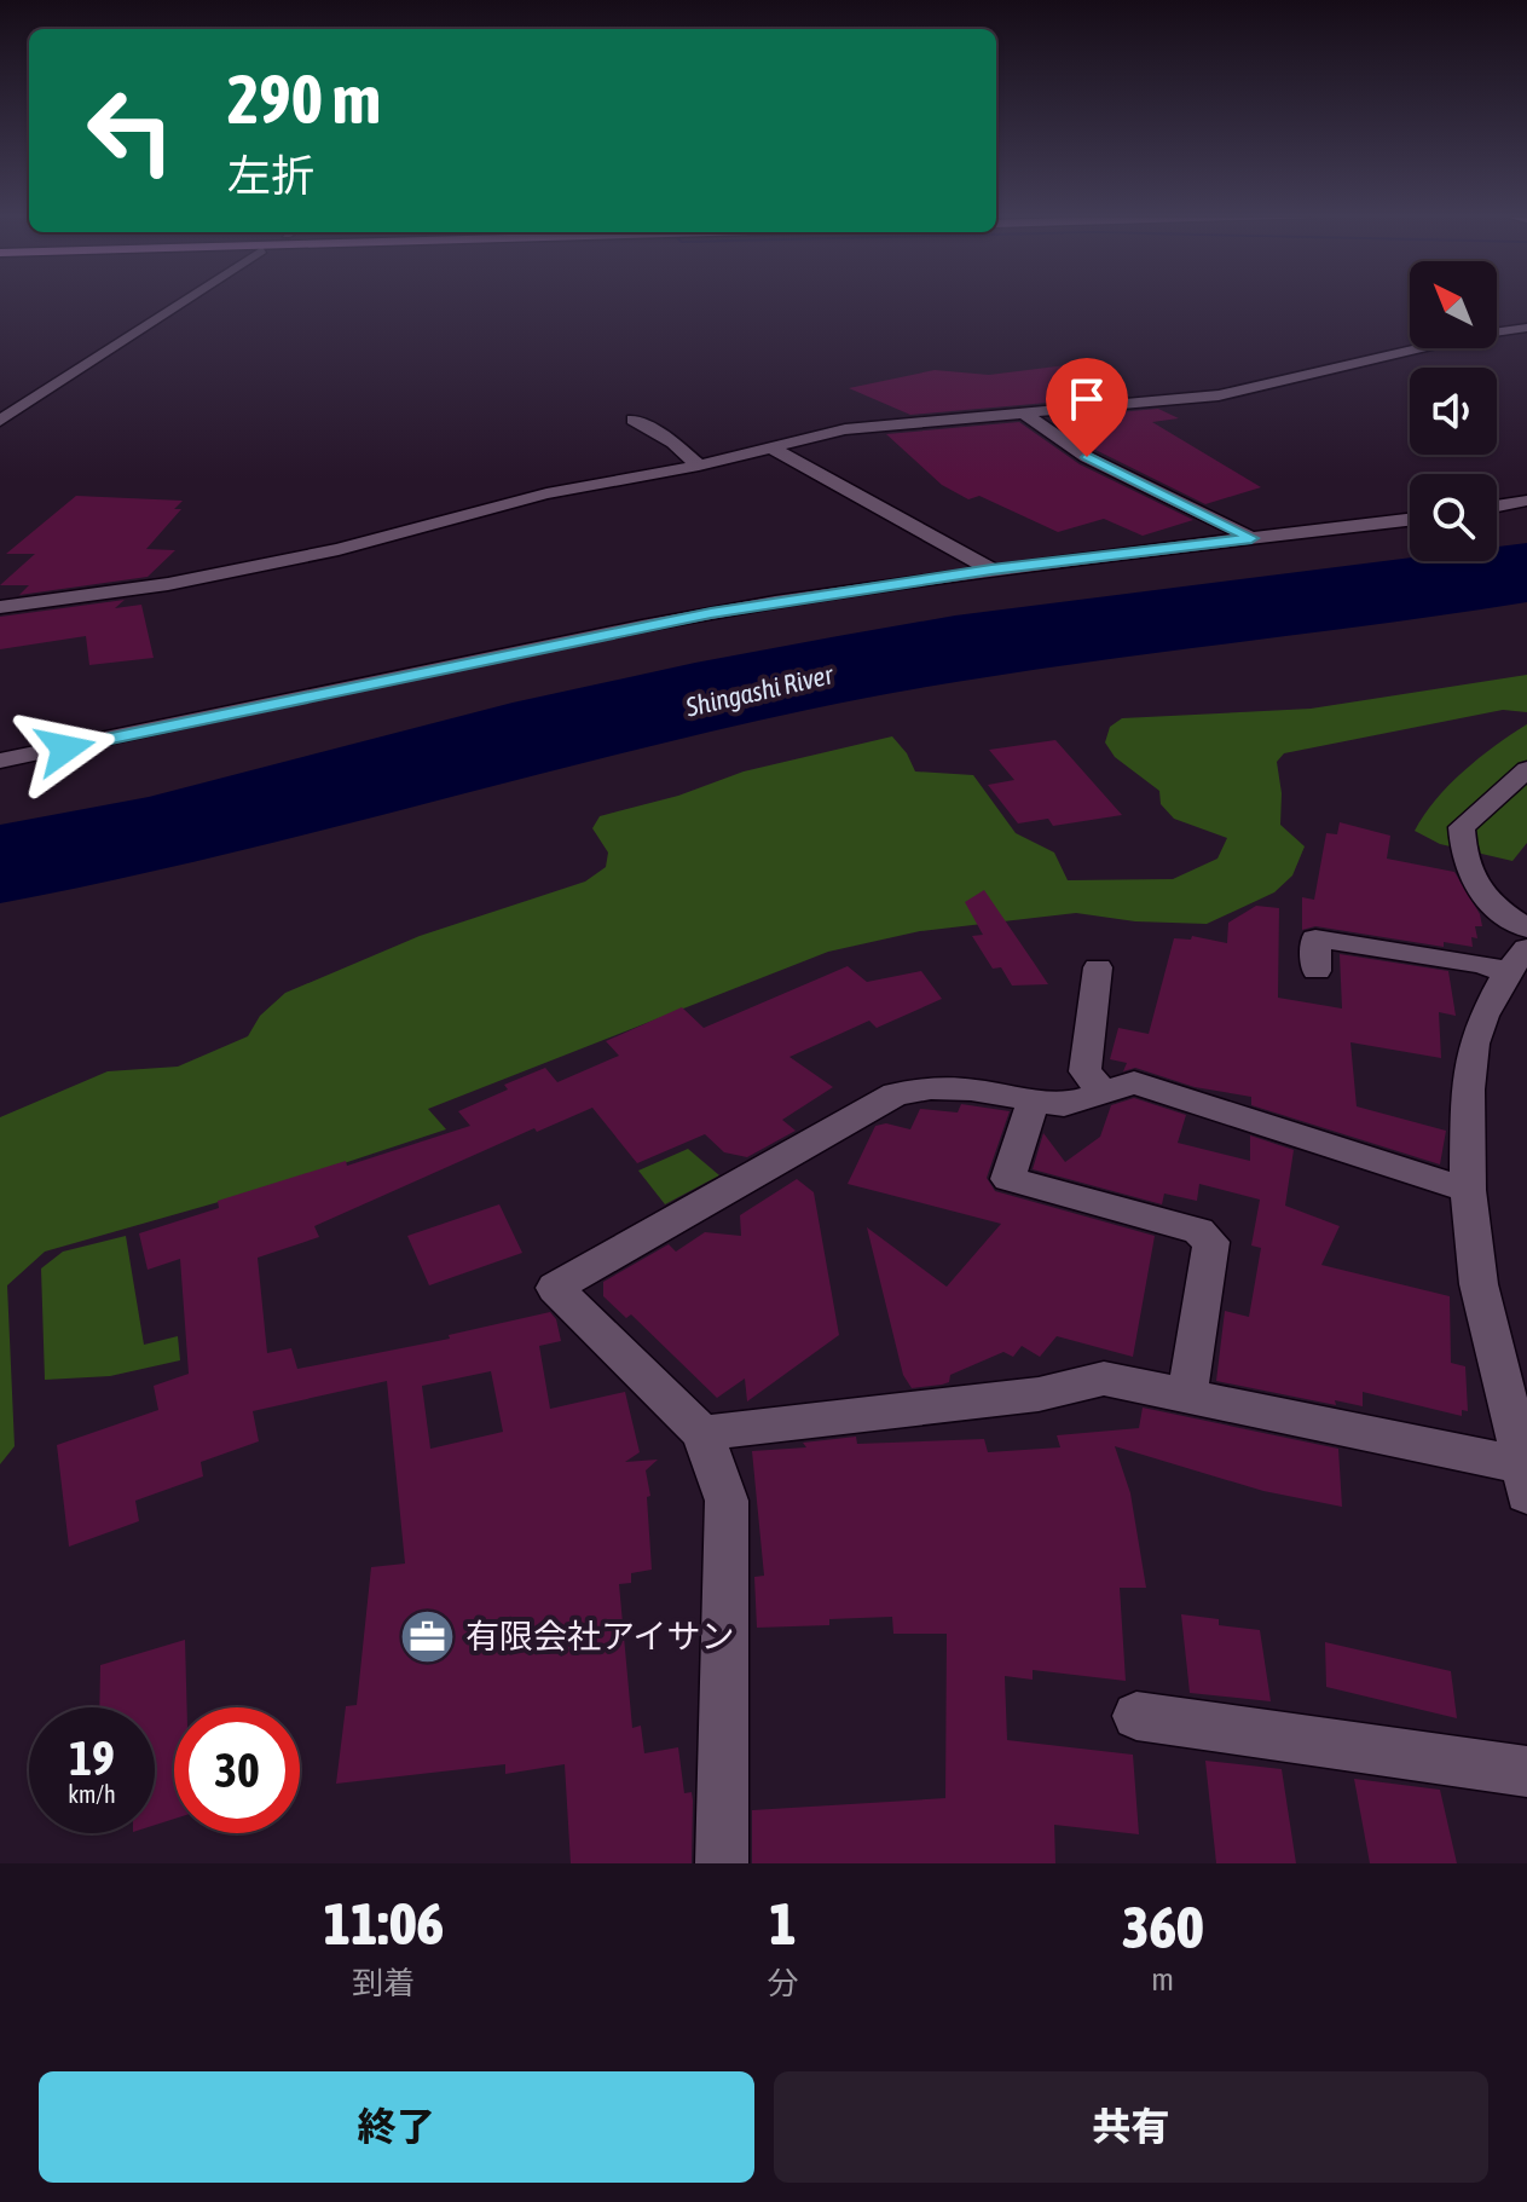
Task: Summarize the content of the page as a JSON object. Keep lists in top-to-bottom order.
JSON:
{
  "water": ["Shingashi River"],
  "places": {
    "office": ["有限会社アイサン"]
  },
  "north": "top left",
  "page": {
    "turn": ["290 m", "左折"],
    "speed": "19 km/h",
    "limit": "30",
    "eta": [
      "11:06",
      "到着",
      "1",
      "分",
      "360",
      "m"
    ],
    "buttons": ["終了", "共有"]
  }
}
